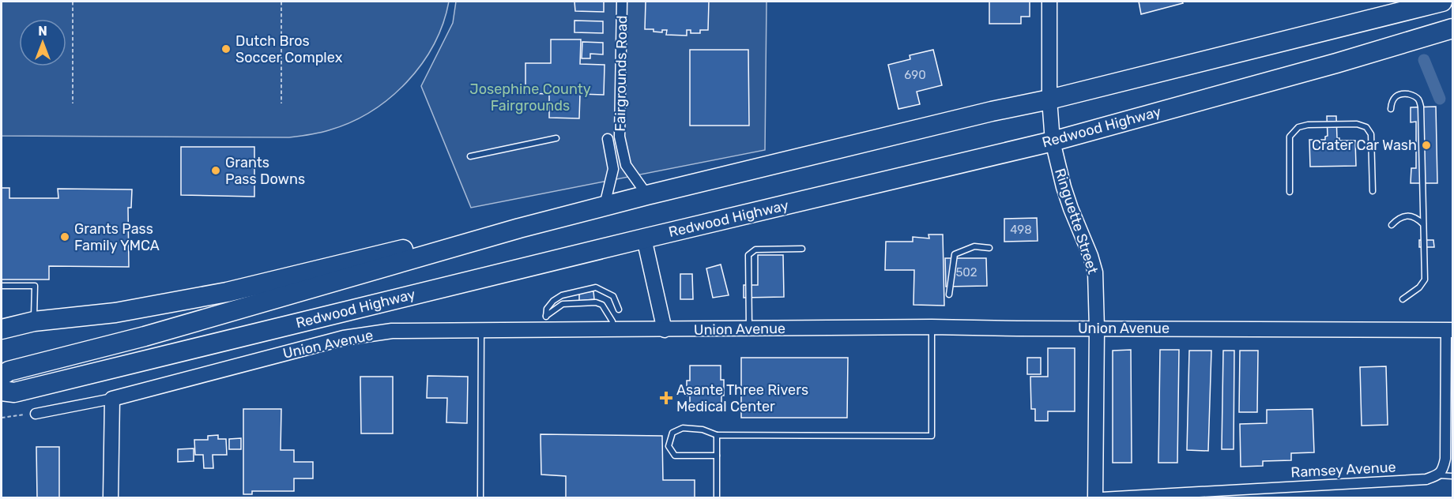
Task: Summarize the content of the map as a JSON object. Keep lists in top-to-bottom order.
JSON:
{
  "streets": {
    "highway": ["Redwood Highway"],
    "street": [
      "Fairgrounds Road",
      "Ringuette Street",
      "Union Avenue",
      "Ramsey Avenue"
    ]
  },
  "crossings": [
    ["Fairgrounds Road", "Redwood Highway"],
    ["Redwood Highway", "Ringuette Street"],
    ["Ringuette Street", "Union Avenue"]
  ],
  "parks": ["Josephine County Fairgrounds"],
  "places": {
    "other": [
      "Dutch Bros Soccer Complex",
      "Crater Car Wash",
      "Grants Pass Downs",
      "Grants Pass Family YMCA"
    ],
    "health": ["Asante Three Rivers Medical Center"]
  },
  "house_numbers": ["690", "498", "502"],
  "north": "top"
}
